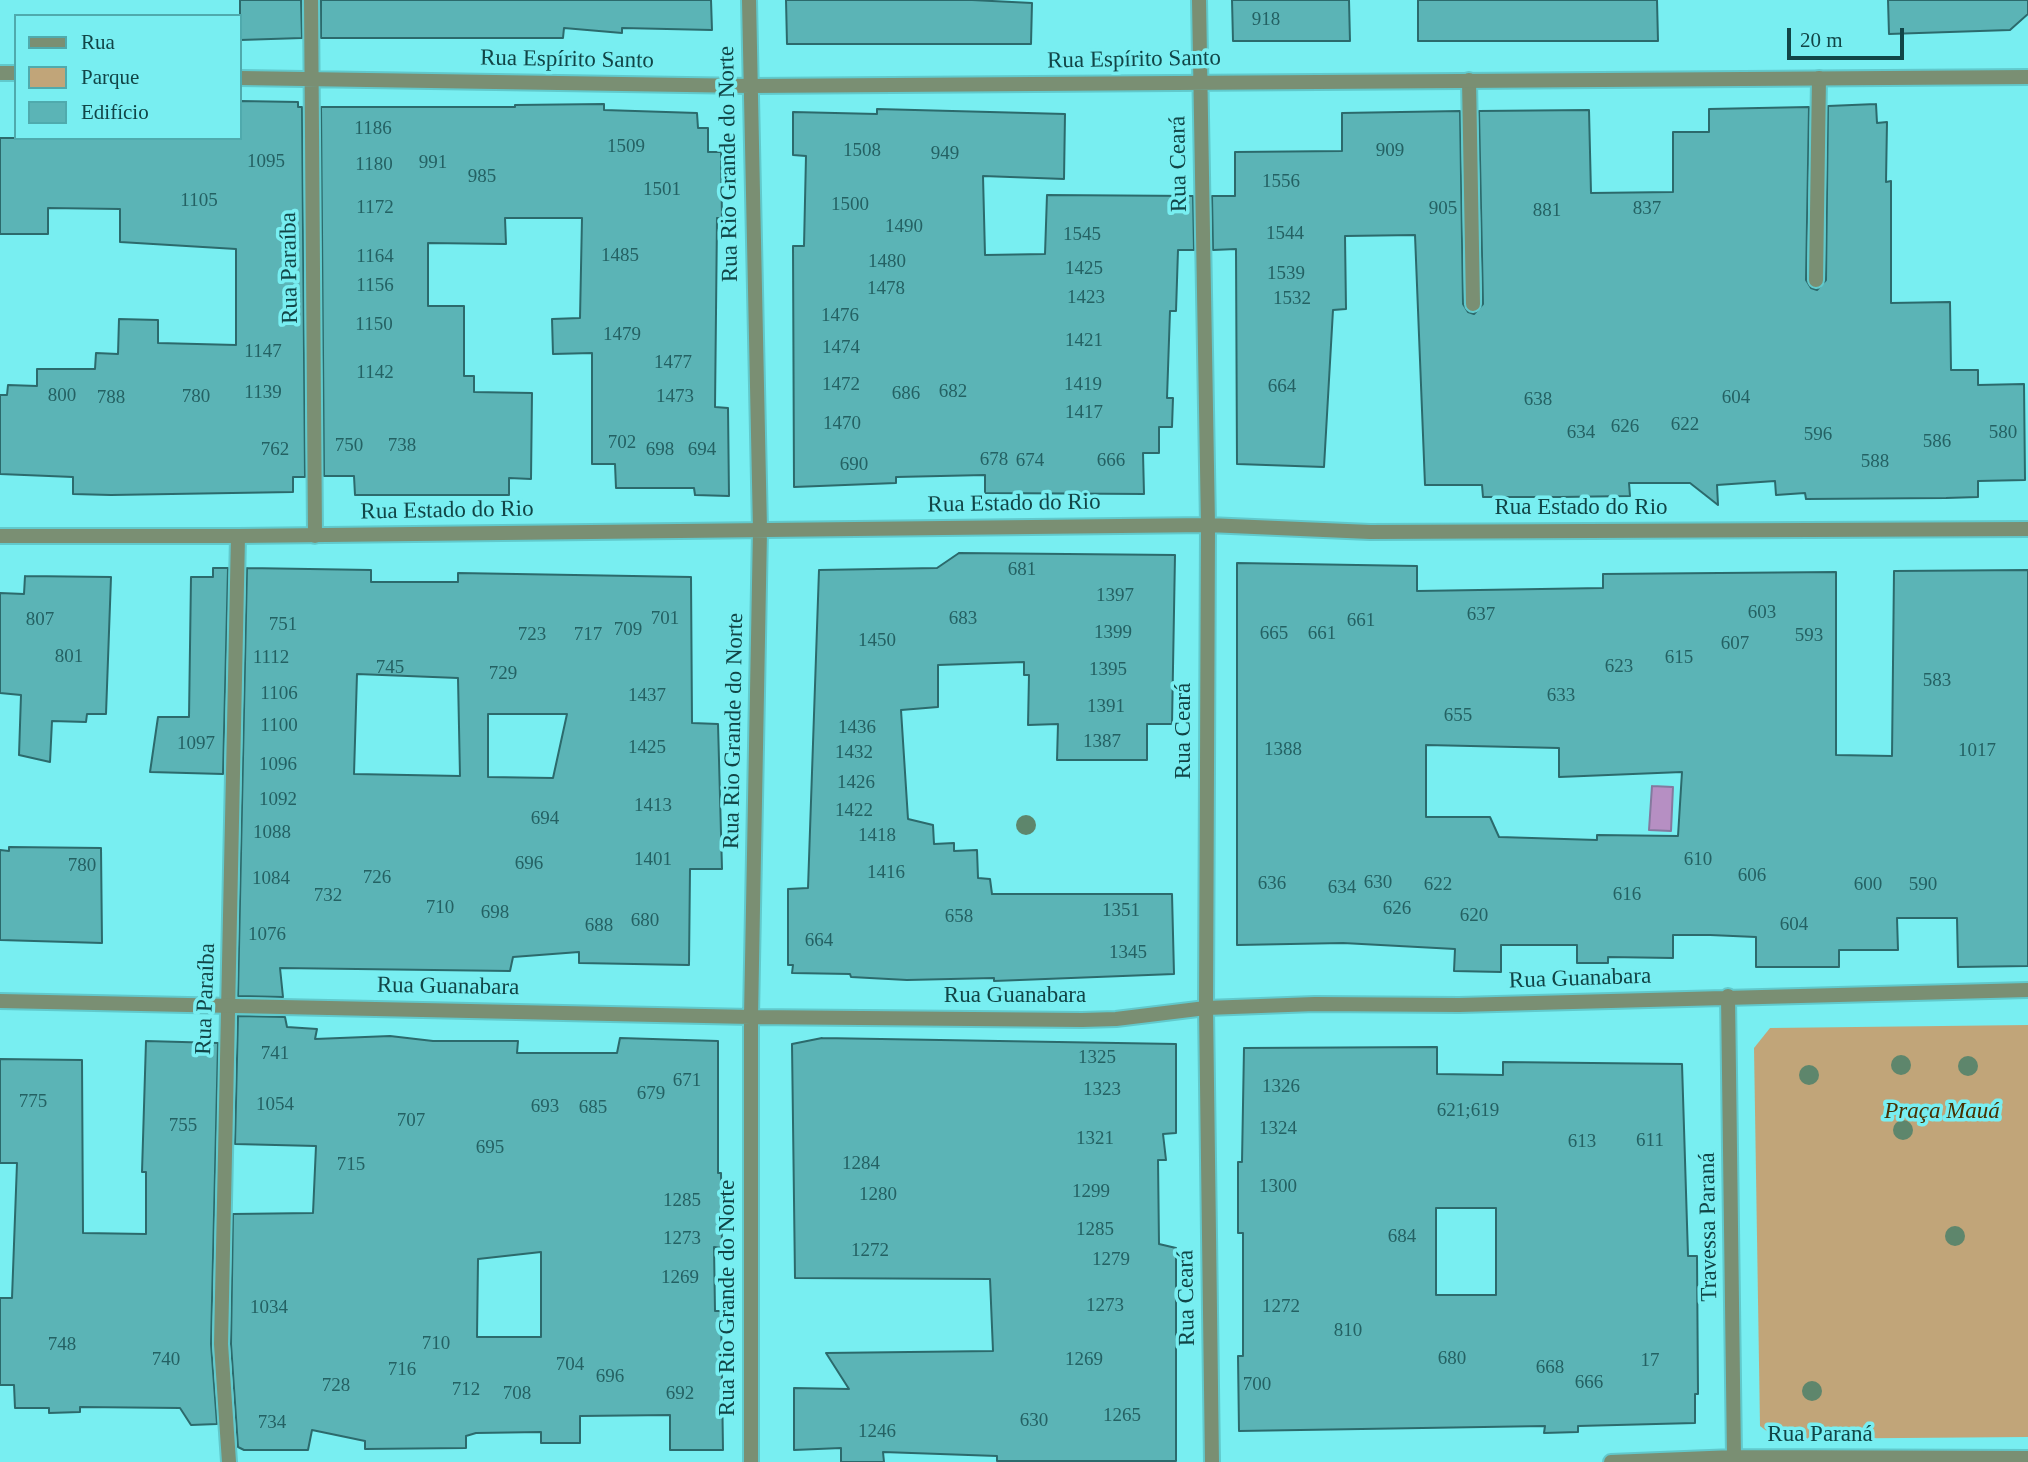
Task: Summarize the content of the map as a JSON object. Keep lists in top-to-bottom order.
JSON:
{
  "streets": {
    "street": [
      "Rua Espírito Santo",
      "Rua Rio Grande do Norte",
      "Rua Ceará",
      "Rua Paraíba",
      "Rua Estado do Rio",
      "Rua Guanabara",
      "Travessa Paraná",
      "Rua Paraná"
    ]
  },
  "crossings": [
    ["Rua Espírito Santo", "Rua Rio Grande do Norte"],
    ["Rua Espírito Santo", "Rua Ceará"],
    ["Rua Espírito Santo", "Rua Paraíba"],
    ["Rua Rio Grande do Norte", "Rua Estado do Rio"],
    ["Rua Rio Grande do Norte", "Rua Guanabara"],
    ["Rua Ceará", "Rua Estado do Rio"],
    ["Rua Ceará", "Rua Guanabara"],
    ["Rua Paraíba", "Rua Estado do Rio"],
    ["Rua Paraíba", "Rua Guanabara"],
    ["Rua Guanabara", "Travessa Paraná"],
    ["Travessa Paraná", "Rua Paraná"]
  ],
  "parks": ["Praça Mauá"],
  "house_numbers": [
    "918",
    "1186",
    "1509",
    "1508",
    "909",
    "949",
    "1095",
    "991",
    "1180",
    "985",
    "1556",
    "1501",
    "1105",
    "1500",
    "1172",
    "905",
    "837",
    "881",
    "1490",
    "1544",
    "1545",
    "1485",
    "1164",
    "1480",
    "1425",
    "1539",
    "1156",
    "1478",
    "1423",
    "1532",
    "1476",
    "1150",
    "1479",
    "1421",
    "1474",
    "1147",
    "1477",
    "1142",
    "1472",
    "1419",
    "664",
    "682",
    "1139",
    "686",
    "800",
    "780",
    "1473",
    "788",
    "604",
    "638",
    "1417",
    "1470",
    "622",
    "626",
    "634",
    "580",
    "596",
    "586",
    "702",
    "750",
    "738",
    "762",
    "698",
    "694",
    "678",
    "674",
    "666",
    "588",
    "690",
    "681",
    "1397",
    "603",
    "637",
    "701",
    "683",
    "807",
    "661",
    "751",
    "709",
    "1399",
    "665",
    "661",
    "723",
    "717",
    "593",
    "1450",
    "607",
    "801",
    "1112",
    "615",
    "623",
    "745",
    "1395",
    "729",
    "583",
    "1106",
    "1437",
    "633",
    "1391",
    "655",
    "1100",
    "1436",
    "1387",
    "1097",
    "1425",
    "1388",
    "1017",
    "1432",
    "1096",
    "1426",
    "1092",
    "1413",
    "1422",
    "694",
    "1088",
    "1418",
    "1401",
    "610",
    "696",
    "780",
    "1416",
    "606",
    "726",
    "1084",
    "630",
    "636",
    "622",
    "600",
    "590",
    "634",
    "616",
    "732",
    "710",
    "626",
    "1351",
    "698",
    "620",
    "658",
    "680",
    "604",
    "688",
    "1076",
    "664",
    "1345",
    "741",
    "1325",
    "671",
    "1326",
    "1323",
    "679",
    "775",
    "1054",
    "693",
    "685",
    "621;619",
    "707",
    "755",
    "1324",
    "1321",
    "611",
    "613",
    "695",
    "1284",
    "715",
    "1300",
    "1299",
    "1280",
    "1285",
    "1285",
    "684",
    "1273",
    "1272",
    "1279",
    "1269",
    "1273",
    "1272",
    "1034",
    "810",
    "710",
    "748",
    "680",
    "740",
    "1269",
    "17",
    "704",
    "668",
    "716",
    "696",
    "666",
    "700",
    "728",
    "712",
    "708",
    "692",
    "1265",
    "630",
    "734",
    "1246"
  ],
  "legend": ["Rua", "Parque", "Edifício"],
  "scale_bar": "20 m"
}
